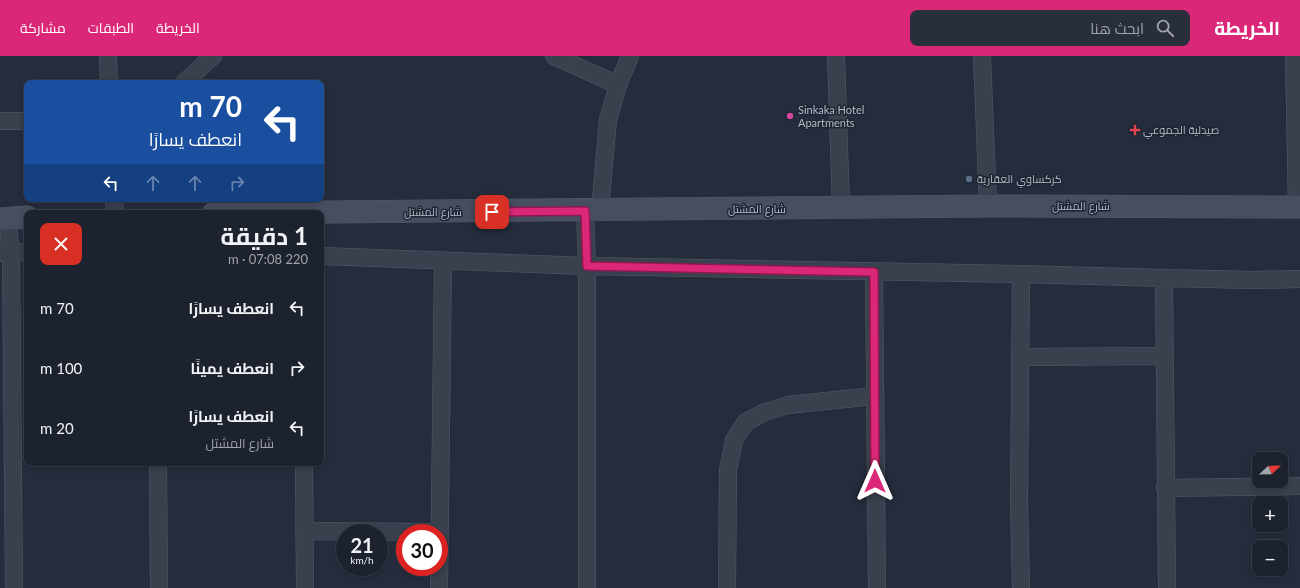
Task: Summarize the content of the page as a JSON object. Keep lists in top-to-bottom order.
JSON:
{
  "streets": {
    "street": ["شارع المشتل"]
  },
  "places": {
    "other": ["Sinkaka Hotel Apartments", "كركساوي العقارية"],
    "health": ["صيدلية الجموعي"]
  },
  "north": "right",
  "page": {
    "header": "الخريطة",
    "search": "ابحث هنا",
    "nav": ["الخريطة", "الطبقات", "مشاركة"],
    "turn": ["70 m", "انعطف يسارًا"],
    "heading": ["1 دقيقة", "220 m · 07:08"],
    "list": [
      {
        "name": "انعطف يسارًا",
        "value": "70 m"
      },
      {
        "name": "انعطف يمينًا",
        "value": "100 m"
      },
      {
        "name": "انعطف يسارًا",
        "note": "شارع المشتل",
        "value": "20 m"
      }
    ],
    "map_buttons": ["+", "−"],
    "speed": "21 km/h",
    "limit": "30"
  }
}
